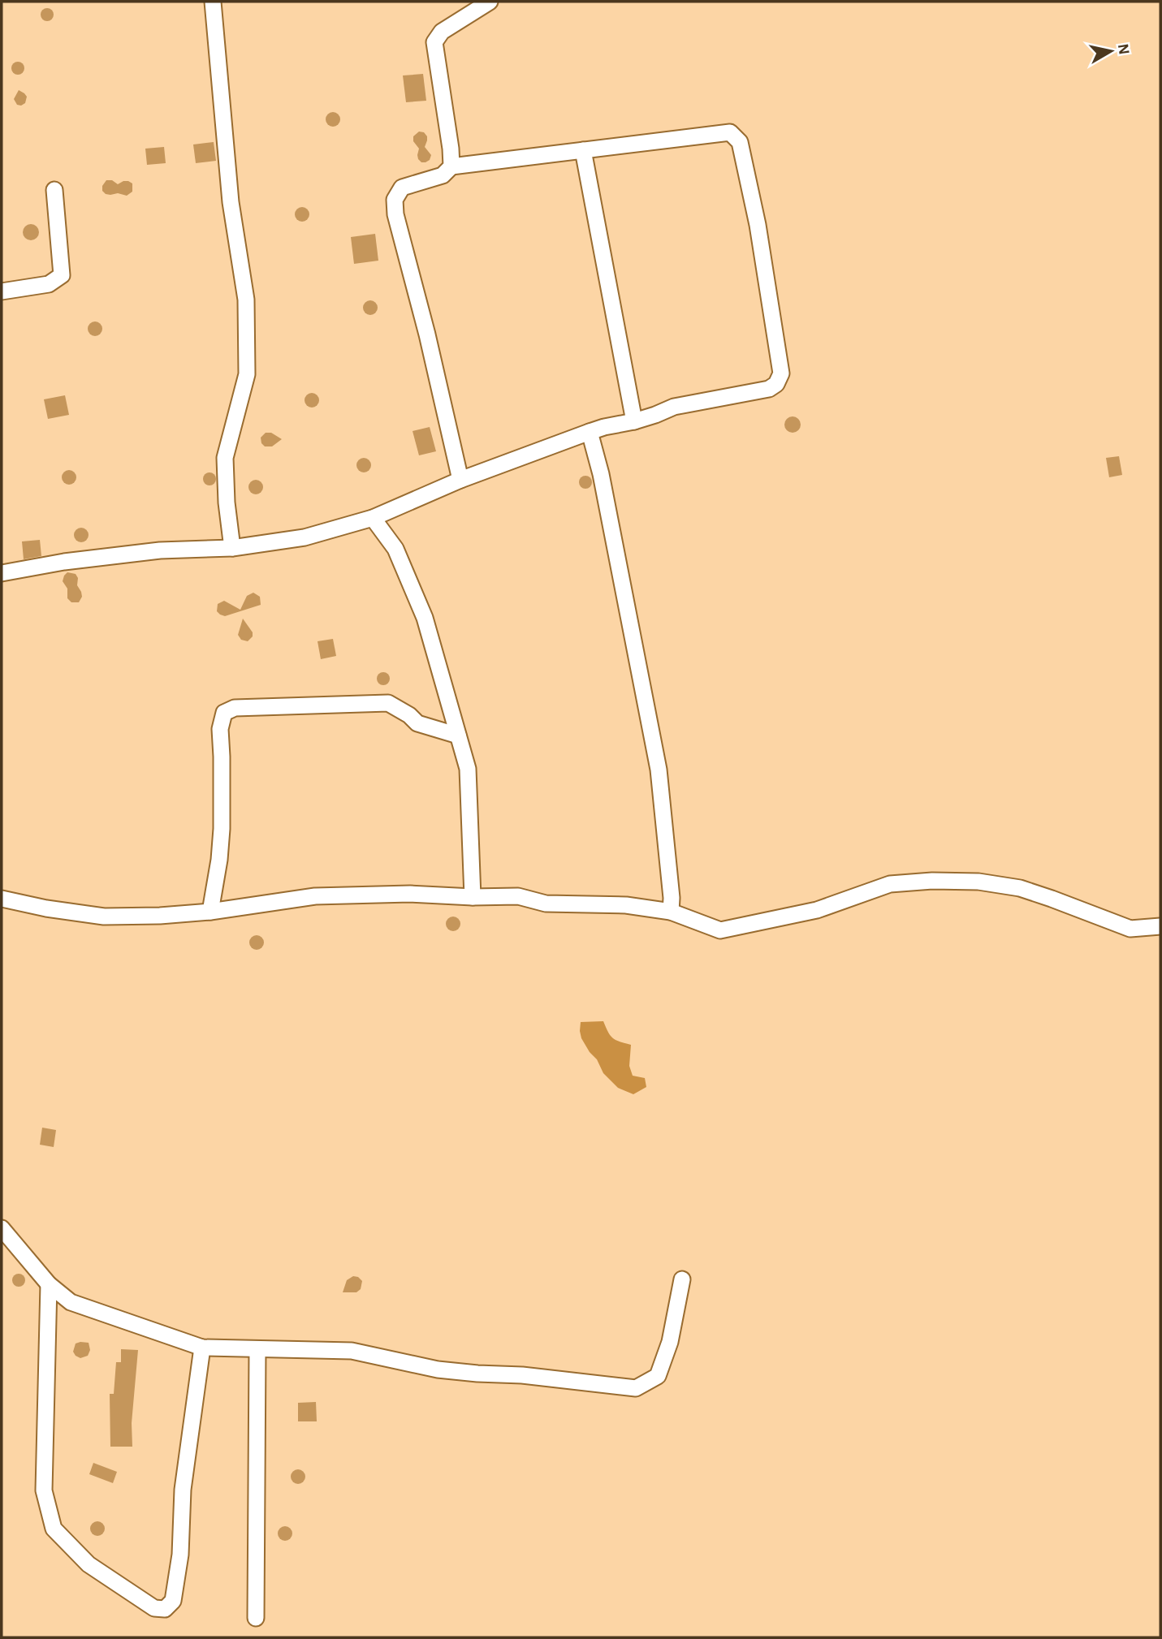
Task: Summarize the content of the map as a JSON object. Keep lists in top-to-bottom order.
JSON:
{
  "north": "right"
}
